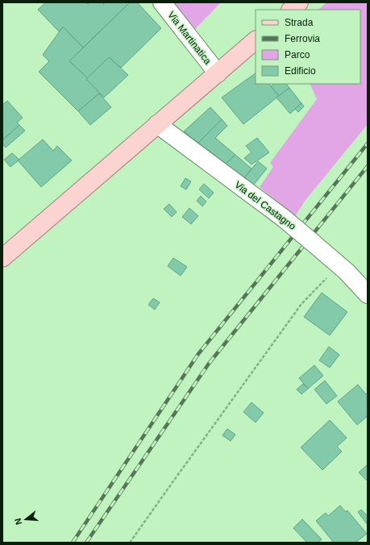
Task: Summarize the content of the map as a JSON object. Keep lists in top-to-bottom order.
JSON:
{
  "streets": {
    "street": ["Via Martinatica", "Via del Castagno"]
  },
  "legend": [
    "Strada",
    "Ferrovia",
    "Parco",
    "Edificio"
  ],
  "north": "left"
}
